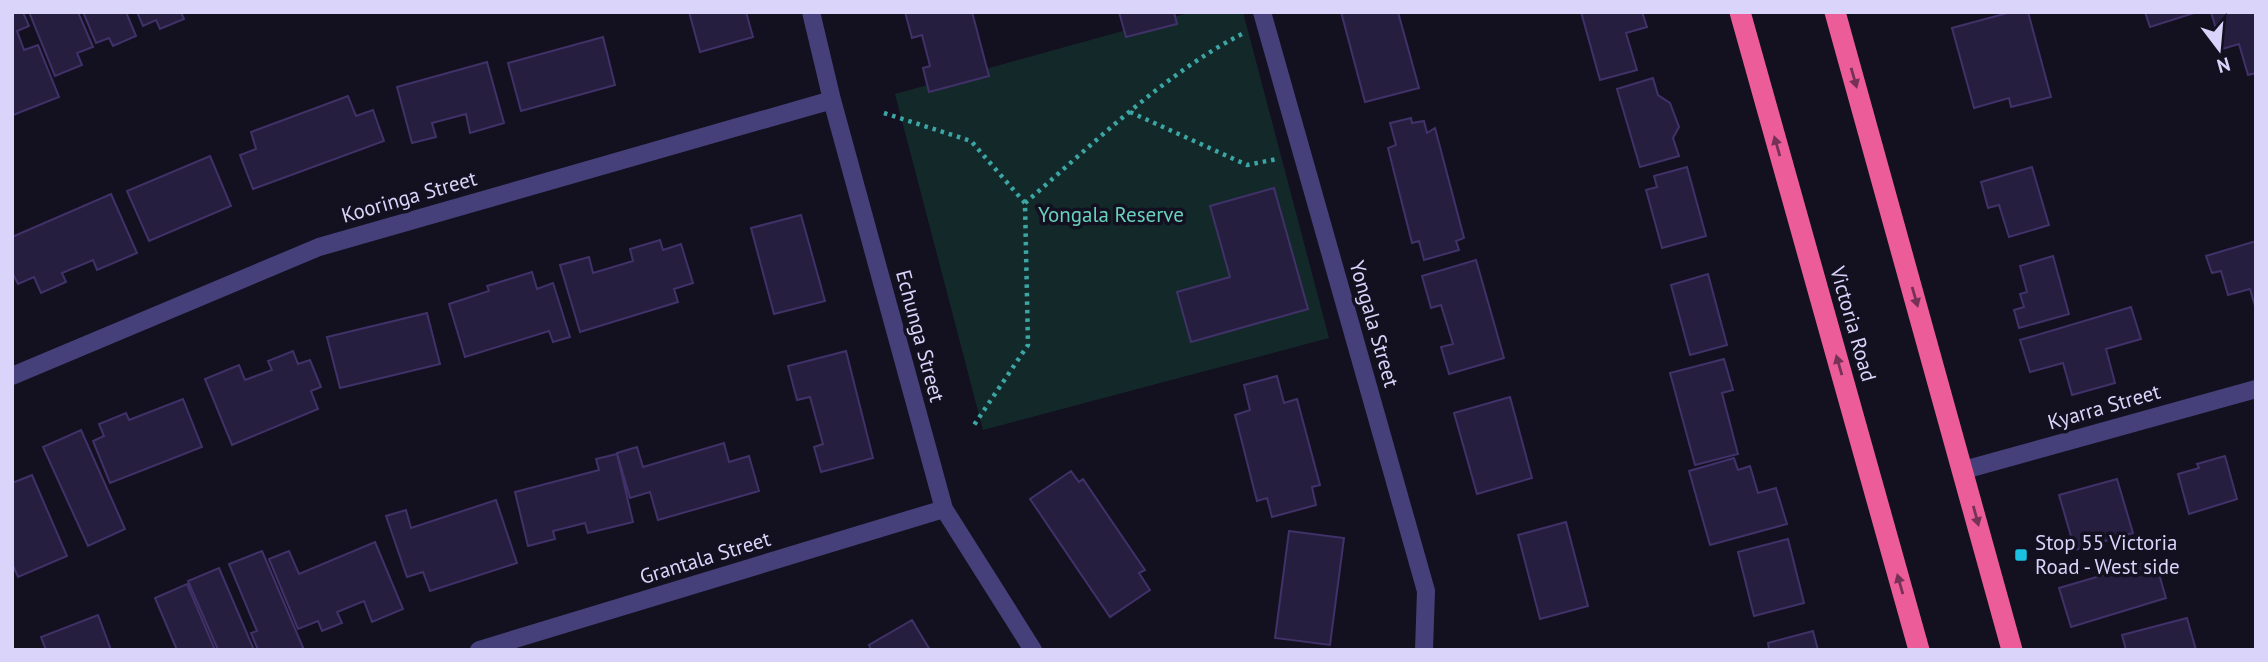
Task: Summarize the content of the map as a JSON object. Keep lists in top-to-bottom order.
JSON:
{
  "streets": {
    "highway": ["Victoria Road"],
    "street": [
      "Kooringa Street",
      "Yongala Street",
      "Echunga Street",
      "Kyarra Street",
      "Grantala Street"
    ]
  },
  "crossings": [
    ["Kooringa Street", "Echunga Street"],
    ["Echunga Street", "Grantala Street"]
  ],
  "parks": ["Yongala Reserve"],
  "places": {
    "transit": ["Stop 55 Victoria Road - West side"]
  },
  "north": "bottom"
}
